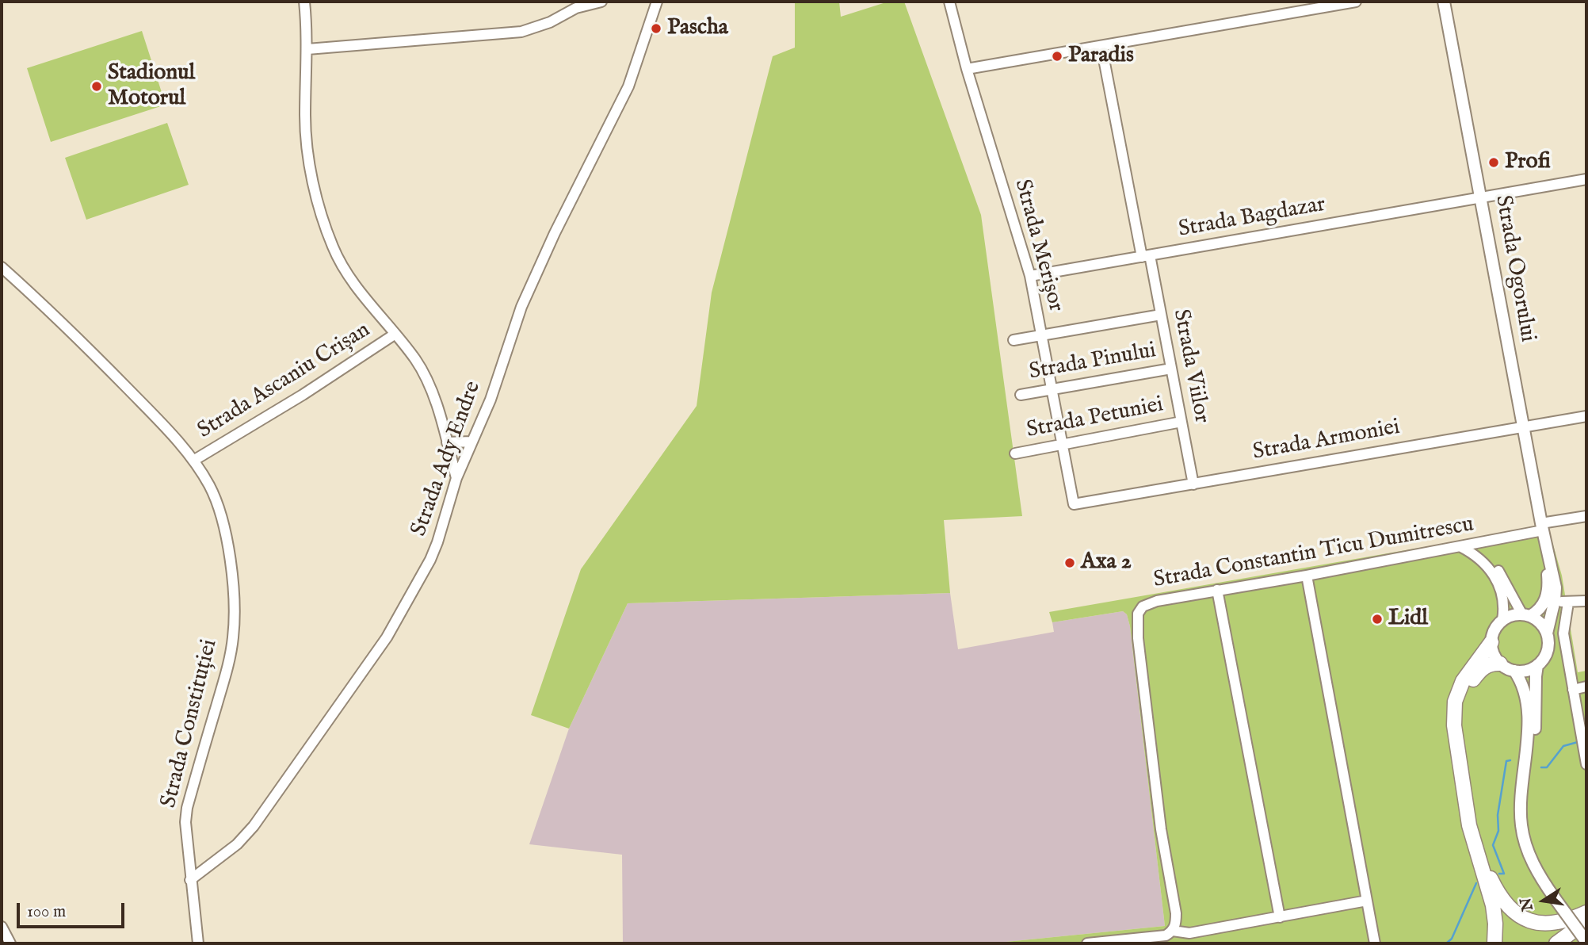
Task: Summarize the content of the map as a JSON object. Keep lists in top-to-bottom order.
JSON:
{
  "streets": {
    "main road": ["Strada Ogorului"],
    "street": [
      "Strada Bagdazar",
      "Strada Merișor",
      "Strada Pinului",
      "Strada Viilor",
      "Strada Ascaniu Crișan",
      "Strada Petuniei",
      "Strada Armoniei",
      "Strada Ady Endre",
      "Strada Constantin Ticu Dumitrescu",
      "Strada Constituției"
    ]
  },
  "crossings": [
    ["Strada Bagdazar", "Strada Merișor"],
    ["Strada Bagdazar", "Strada Ogorului"],
    ["Strada Bagdazar", "Strada Viilor"],
    ["Strada Merișor", "Strada Pinului"],
    ["Strada Merișor", "Strada Petuniei"],
    ["Strada Merișor", "Strada Armoniei"],
    ["Strada Ogorului", "Strada Armoniei"],
    ["Strada Ogorului", "Strada Constantin Ticu Dumitrescu"],
    ["Strada Pinului", "Strada Viilor"],
    ["Strada Viilor", "Strada Petuniei"],
    ["Strada Viilor", "Strada Armoniei"],
    ["Strada Ascaniu Crișan", "Strada Constituției"],
    ["Strada Ady Endre", "Strada Constituției"]
  ],
  "places": [
    "Pascha",
    "Paradis",
    "Stadionul Motorul",
    "Profi",
    "Axa 2",
    "Lidl"
  ],
  "scale_bar": "100 m",
  "north": "left"
}
